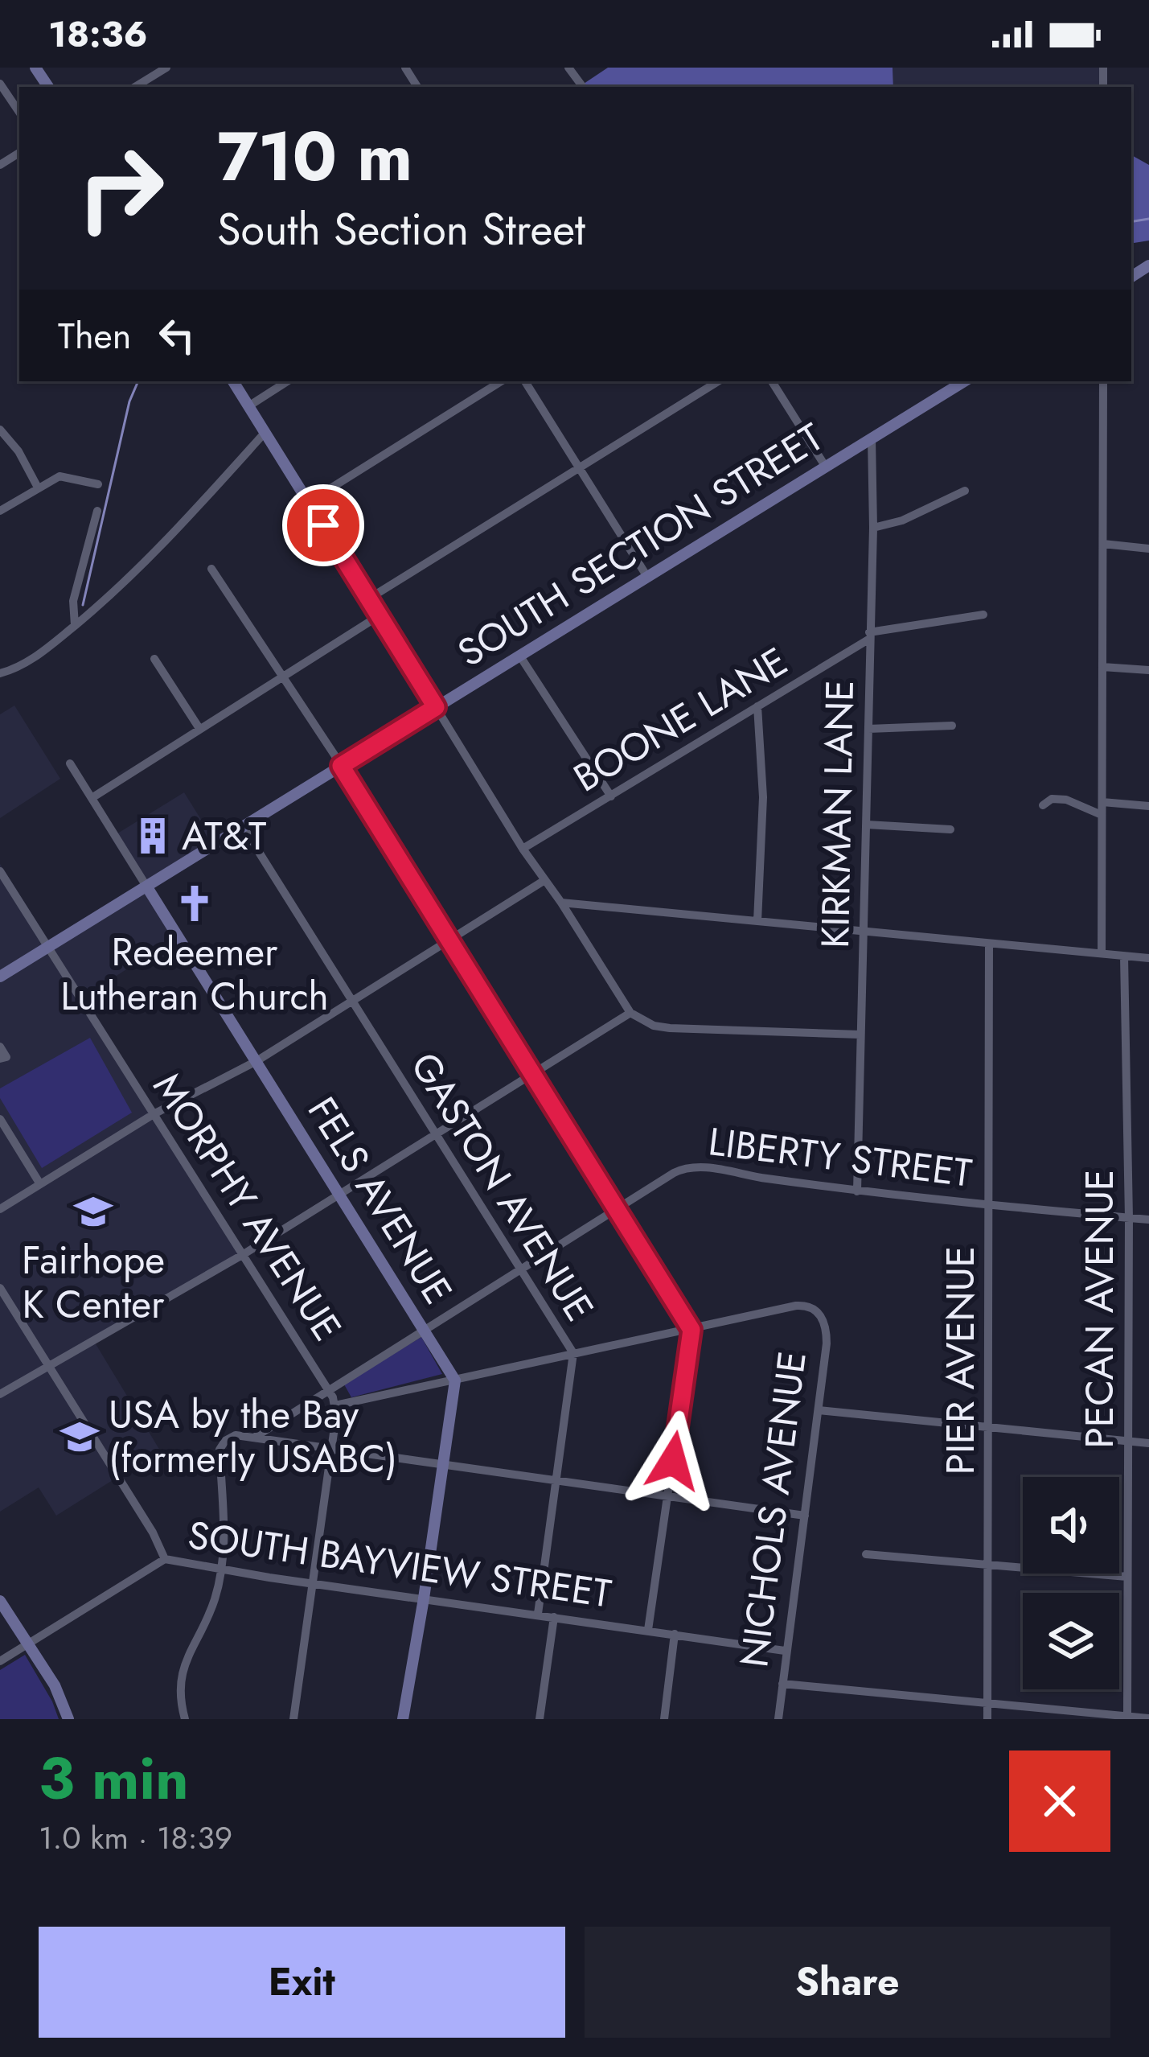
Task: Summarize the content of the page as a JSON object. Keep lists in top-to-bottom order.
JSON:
{
  "streets": {
    "street": [
      "SOUTH SECTION STREET",
      "BOONE LANE",
      "KIRKMAN LANE",
      "LIBERTY STREET",
      "GASTON AVENUE",
      "FELS AVENUE",
      "MORPHY AVENUE",
      "PECAN AVENUE",
      "PIER AVENUE",
      "NICHOLS AVENUE",
      "SOUTH BAYVIEW STREET"
    ]
  },
  "crossings": [
    ["SOUTH SECTION STREET", "KIRKMAN LANE"],
    ["SOUTH SECTION STREET", "GASTON AVENUE"],
    ["SOUTH SECTION STREET", "FELS AVENUE"],
    ["SOUTH SECTION STREET", "MORPHY AVENUE"],
    ["BOONE LANE", "KIRKMAN LANE"],
    ["KIRKMAN LANE", "LIBERTY STREET"],
    ["LIBERTY STREET", "GASTON AVENUE"],
    ["LIBERTY STREET", "FELS AVENUE"],
    ["LIBERTY STREET", "MORPHY AVENUE"],
    ["LIBERTY STREET", "PECAN AVENUE"],
    ["LIBERTY STREET", "PIER AVENUE"],
    ["GASTON AVENUE", "SOUTH BAYVIEW STREET"],
    ["MORPHY AVENUE", "SOUTH BAYVIEW STREET"],
    ["NICHOLS AVENUE", "SOUTH BAYVIEW STREET"]
  ],
  "places": {
    "building": ["AT&T"],
    "church": ["Redeemer Lutheran Church"],
    "school or university": ["Fairhope K Center", "USA by the Bay (formerly USABC)"]
  },
  "page": {
    "status": "18:36",
    "turn": ["710 m", "South Section Street"],
    "then": "Then",
    "heading": ["3 min", "1.0 km · 18:39"],
    "buttons": ["Exit", "Share"]
  }
}
